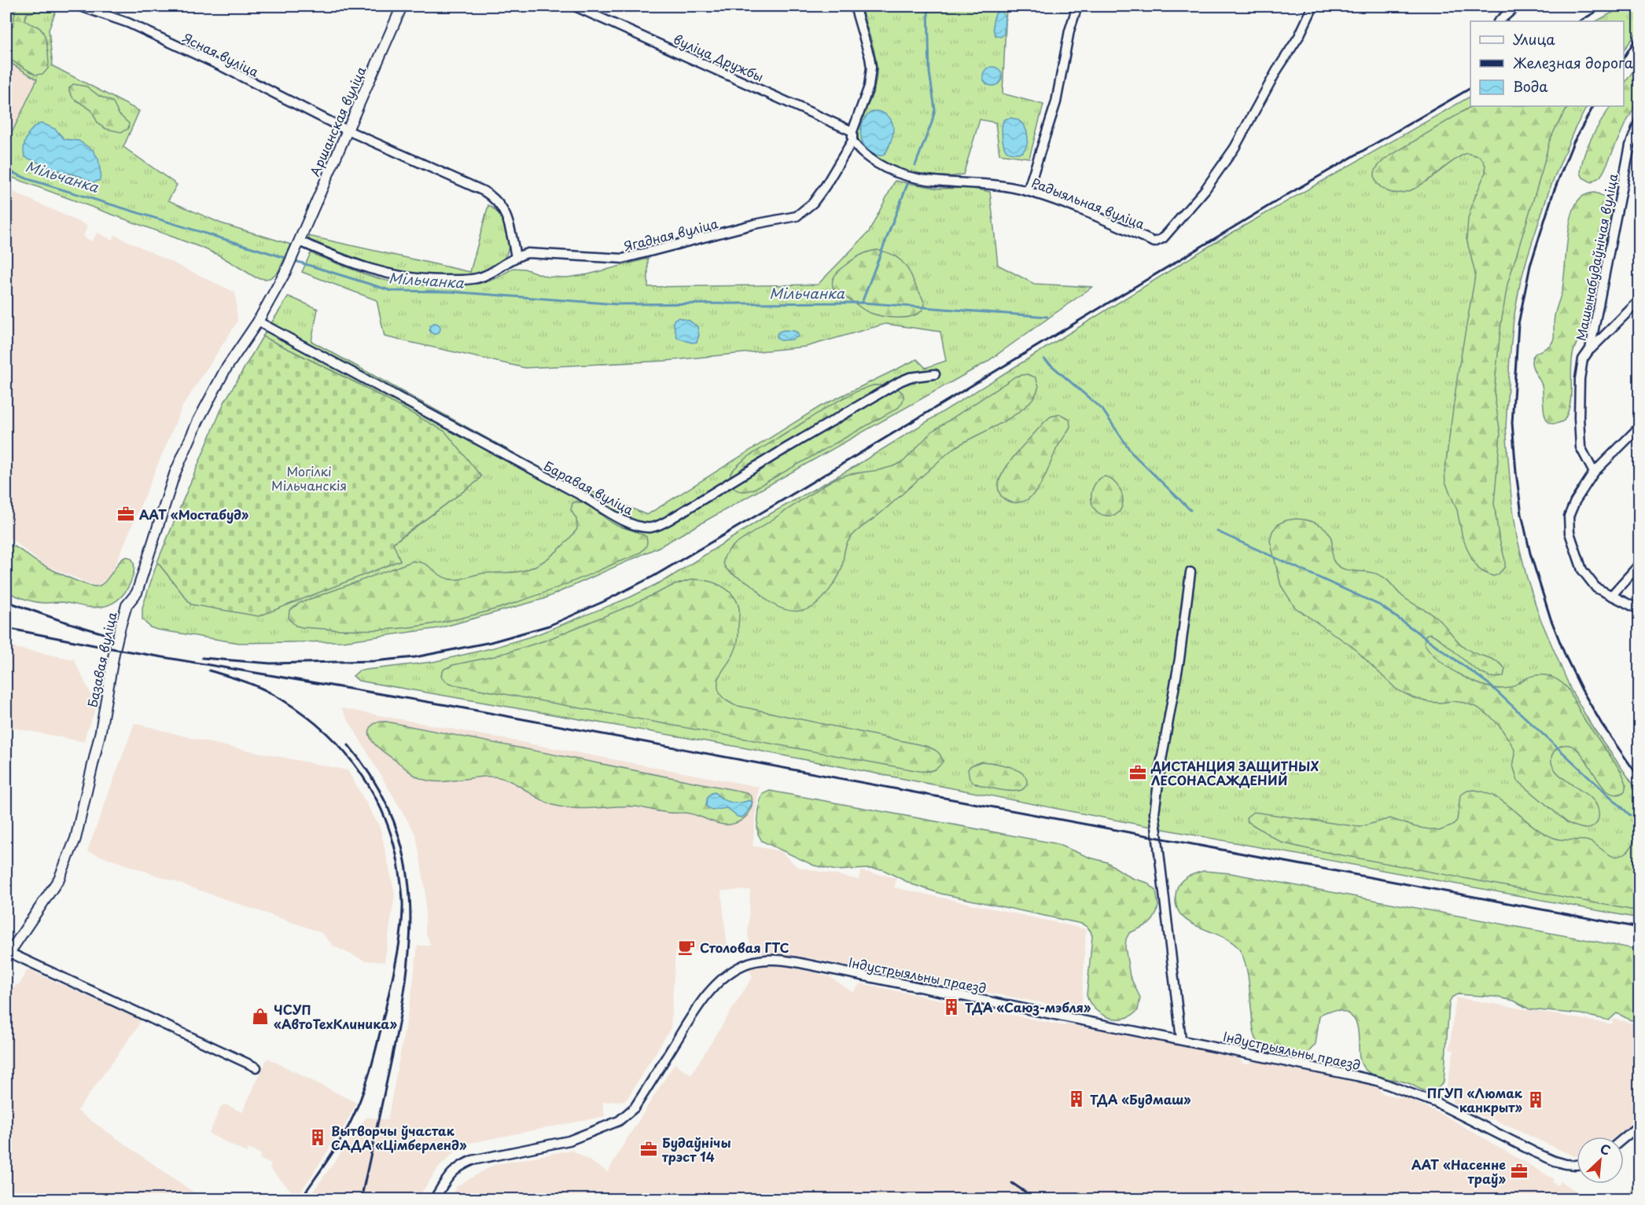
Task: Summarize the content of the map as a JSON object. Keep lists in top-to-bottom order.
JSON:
{
  "streets": {
    "street": [
      "Ясная вуліца",
      "вуліца Дружбы",
      "Аршанская вуліца",
      "Радыяльная вуліца",
      "Ягадная вуліца",
      "Машынабудаўнічая вуліца",
      "Баравая вуліца",
      "Базавая вуліца",
      "Індустрыяльны праезд"
    ]
  },
  "crossings": [
    ["Ясная вуліца", "Аршанская вуліца"],
    ["Ясная вуліца", "Ягадная вуліца"],
    ["Аршанская вуліца", "Ягадная вуліца"],
    ["Аршанская вуліца", "Базавая вуліца"],
    ["Радыяльная вуліца", "Ягадная вуліца"],
    ["Баравая вуліца", "Базавая вуліца"]
  ],
  "water": ["Мільчанка"],
  "parks": ["Могілкі Мільчанскія"],
  "places": {
    "office": [
      "ААТ «Мостабуд»",
      "ДИСТАНЦИЯ ЗАЩИТНЫХ ЛЕСОНАСАЖДЕНИЙ",
      "Будаўнічы трэст 14",
      "ААТ «Насенне траў»"
    ],
    "cafe": ["Столовая ГТС"],
    "building": [
      "ТДА «Саюз-мэбля»",
      "ТДА «Будмаш»",
      "ПГУП «Люмак канкрыт»",
      "Вытворчы ўчастак САДА «Цімберленд»"
    ],
    "shop": ["ЧСУП «АвтоТехКлиника»"]
  },
  "legend": ["Улица", "Железная дорога", "Вода"],
  "north": "top right"
}
